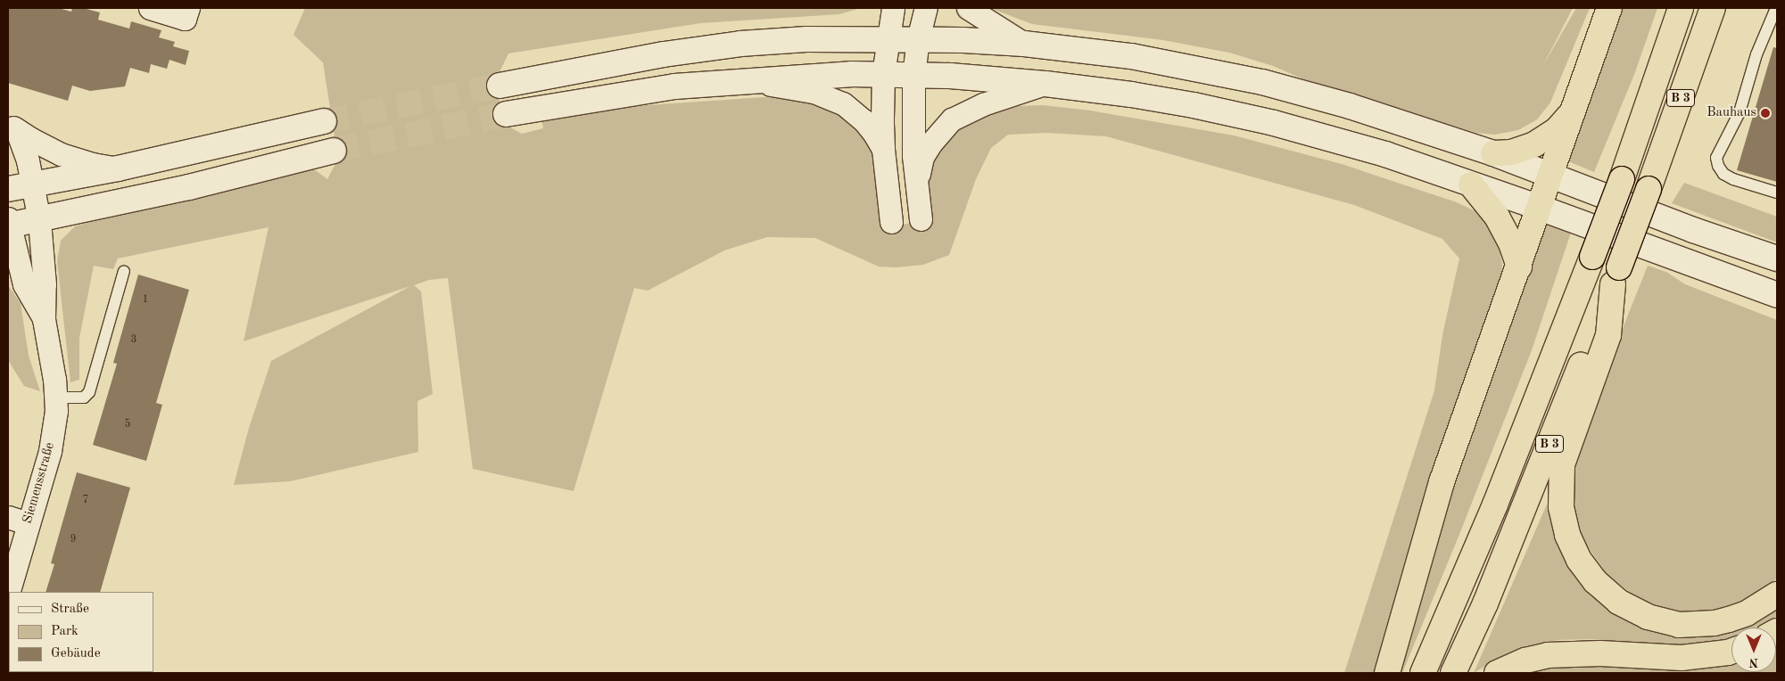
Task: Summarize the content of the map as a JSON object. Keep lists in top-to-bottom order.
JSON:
{
  "streets": {
    "highway": ["B 3"],
    "street": ["Siemensstraße"]
  },
  "places": ["Bauhaus"],
  "house_numbers": [
    "1",
    "3",
    "5",
    "7",
    "9"
  ],
  "legend": ["Straße", "Park", "Gebäude"],
  "north": "bottom"
}
